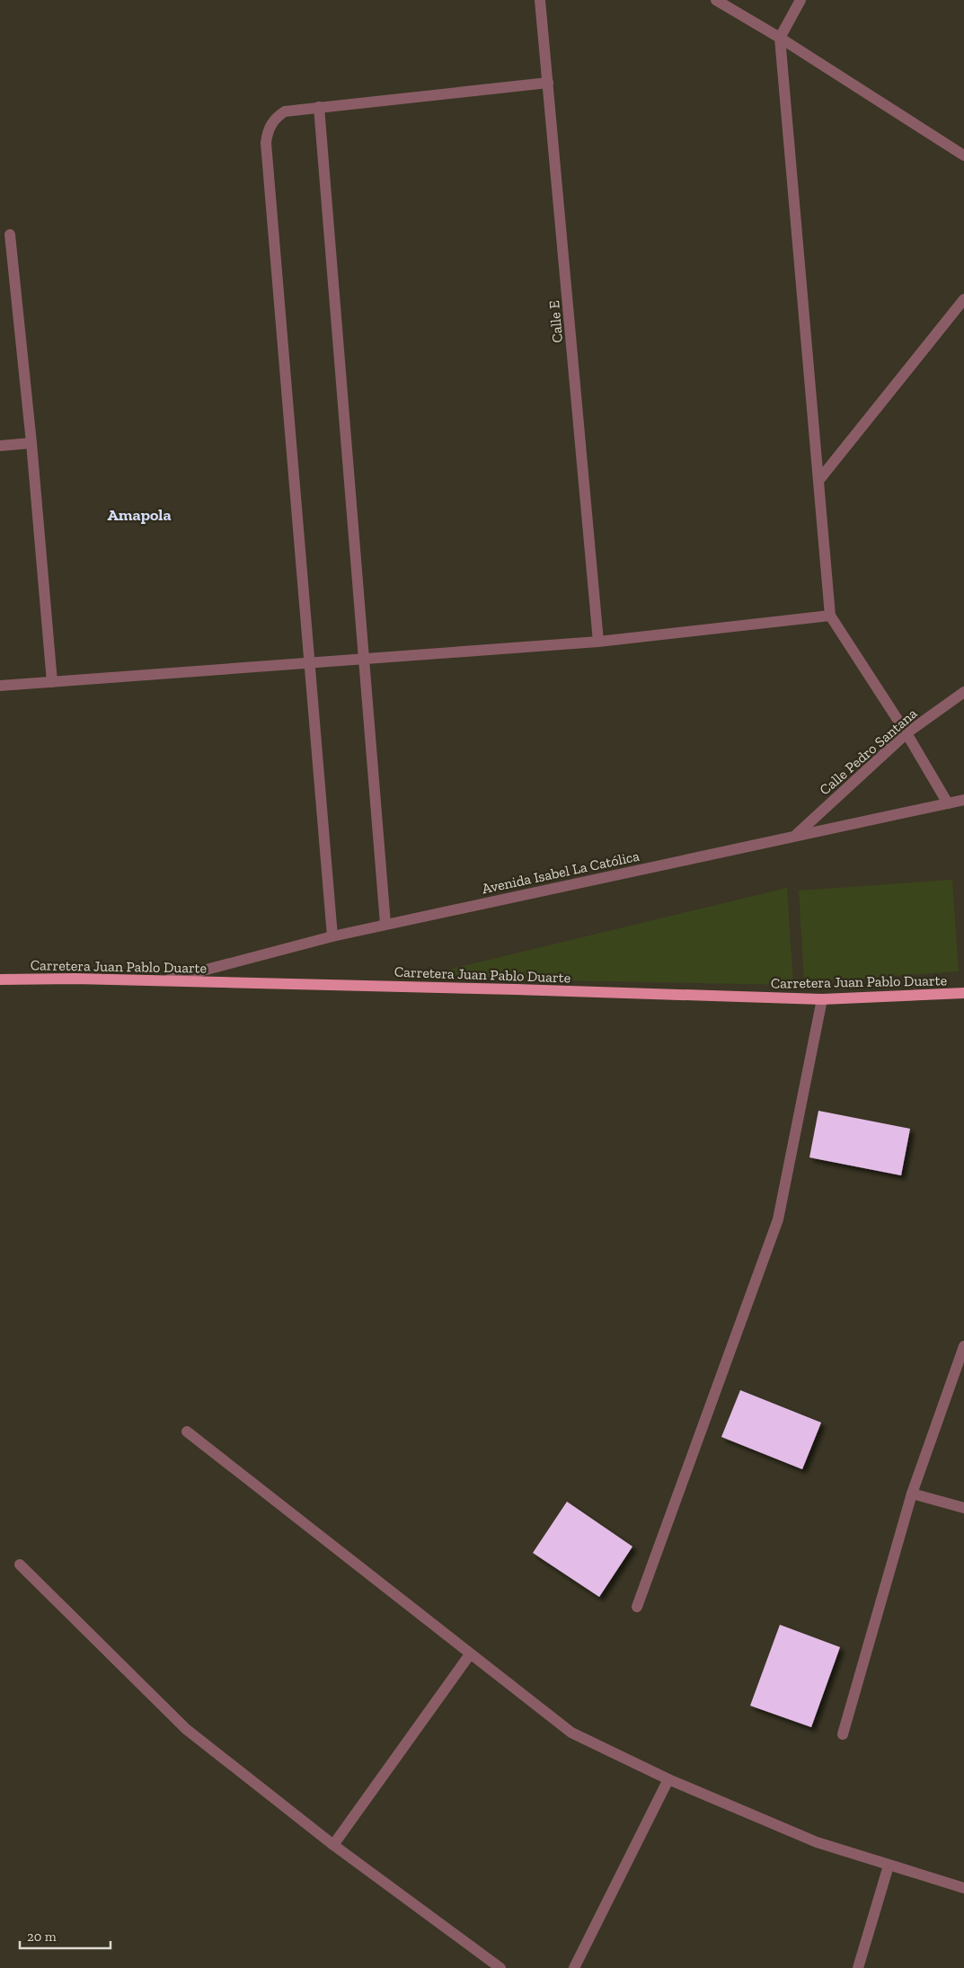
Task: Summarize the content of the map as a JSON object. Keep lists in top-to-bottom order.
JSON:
{
  "streets": {
    "main road": ["Carretera Juan Pablo Duarte"],
    "street": ["Calle E", "Calle Pedro Santana", "Avenida Isabel La Católica"]
  },
  "crossings": [
    ["Calle Pedro Santana", "Avenida Isabel La Católica"],
    ["Avenida Isabel La Católica", "Carretera Juan Pablo Duarte"]
  ],
  "districts": ["Amapola"],
  "scale_bar": "20 m"
}
